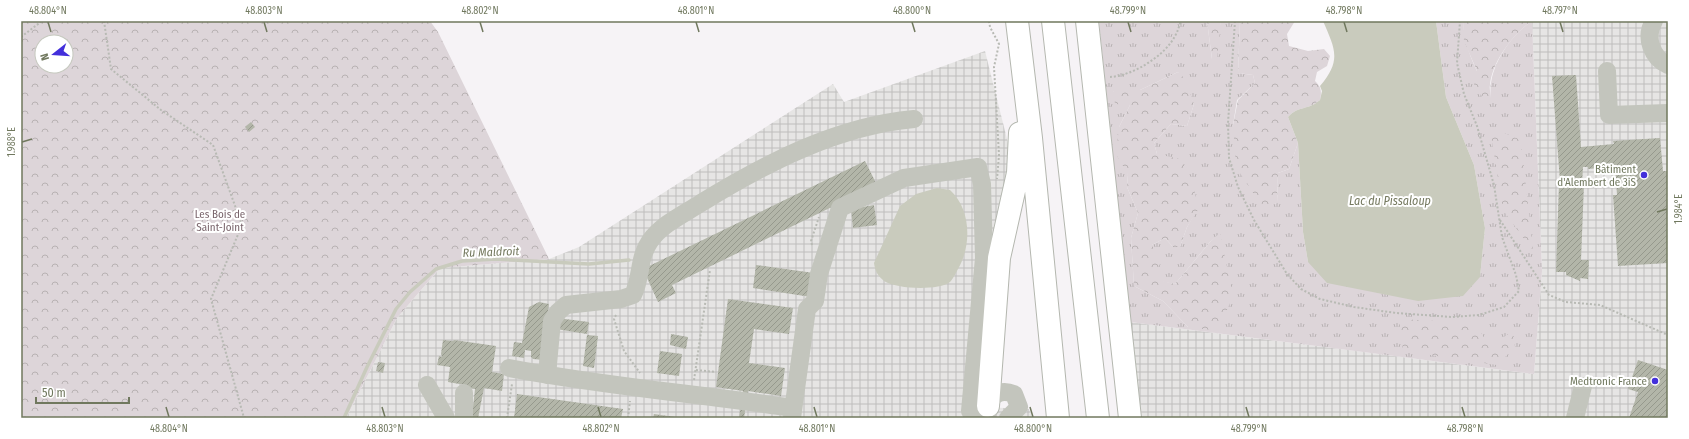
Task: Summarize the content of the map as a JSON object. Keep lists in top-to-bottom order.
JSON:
{
  "water": ["Lac du Pissaloup", "Ru Maldroit"],
  "parks": ["Les Bois de Saint-Joint"],
  "places": ["Bâtiment d'Alembert de 3iS", "Medtronic France"],
  "scale_bar": "50 m",
  "north": "left",
  "coordinates": [
    "48.804°N",
    "48.803°N",
    "48.802°N",
    "48.801°N",
    "48.800°N",
    "48.799°N",
    "48.798°N",
    "48.797°N",
    "1.988°E",
    "1.984°E"
  ]
}
